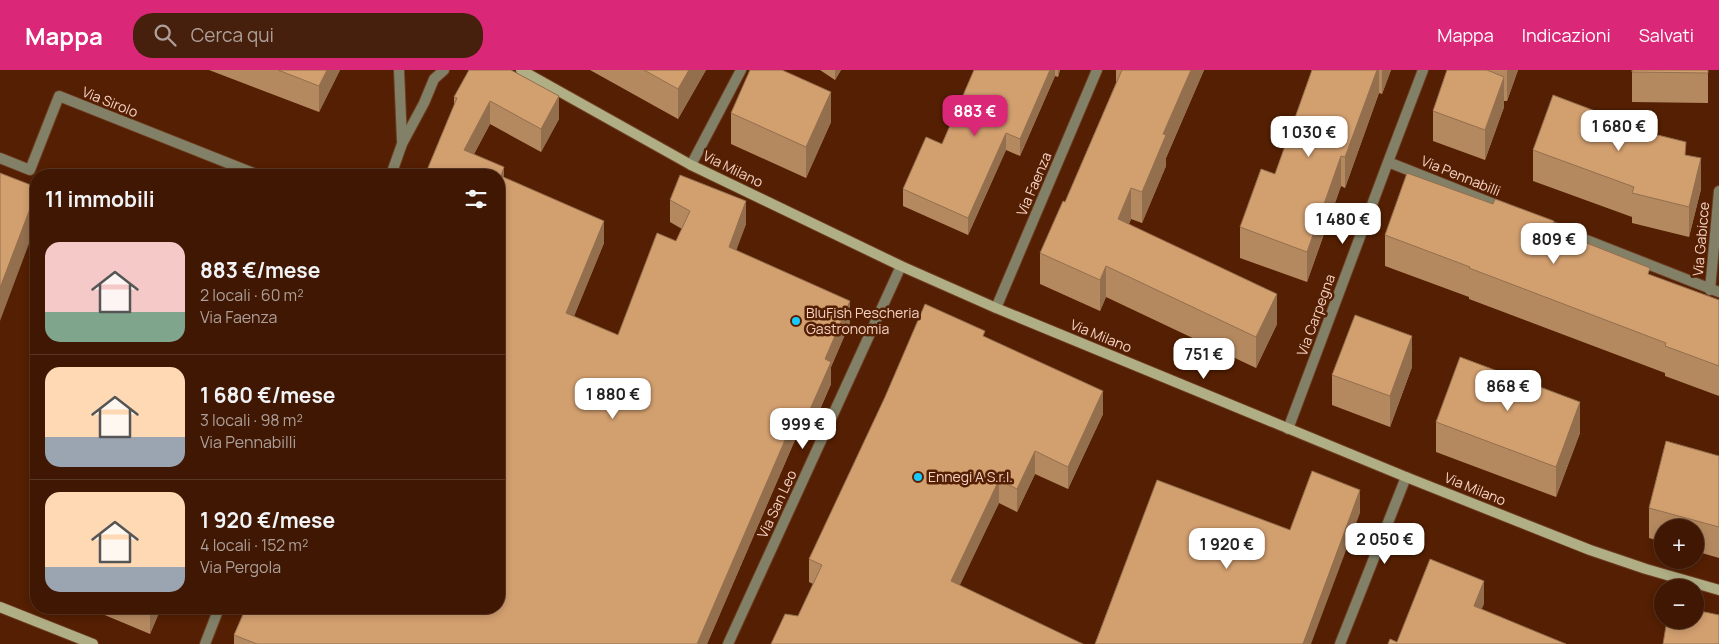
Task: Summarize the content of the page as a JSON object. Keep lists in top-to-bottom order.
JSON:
{
  "streets": {
    "street": [
      "Via Sirolo",
      "Via Milano",
      "Via Pennabilli",
      "Via Faenza",
      "Via Gabicce",
      "Via Carpegna",
      "Via San Leo"
    ]
  },
  "crossings": [
    ["Via Milano", "Via Faenza"],
    ["Via Milano", "Via Carpegna"],
    ["Via Milano", "Via San Leo"],
    ["Via Pennabilli", "Via Carpegna"]
  ],
  "places": ["BluFish Pescheria Gastronomia", "Ennegi A S.r.l."],
  "page": {
    "header": "Mappa",
    "search": "Cerca qui",
    "nav": ["Mappa", "Indicazioni", "Salvati"],
    "price": [
      "883 €",
      "1 680 €",
      "1 030 €",
      "1 480 €",
      "809 €",
      "751 €",
      "868 €",
      "1 880 €",
      "999 €",
      "2 050 €",
      "1 920 €"
    ],
    "heading": "11 immobili",
    "list": [
      {
        "name": "883 €/mese",
        "note": "2 locali · 60 m² · Via Faenza"
      },
      {
        "name": "1 680 €/mese",
        "note": "3 locali · 98 m² · Via Pennabilli"
      },
      {
        "name": "1 920 €/mese",
        "note": "4 locali · 152 m² · Via Pergola"
      }
    ],
    "map_buttons": ["+", "−"]
  }
}
